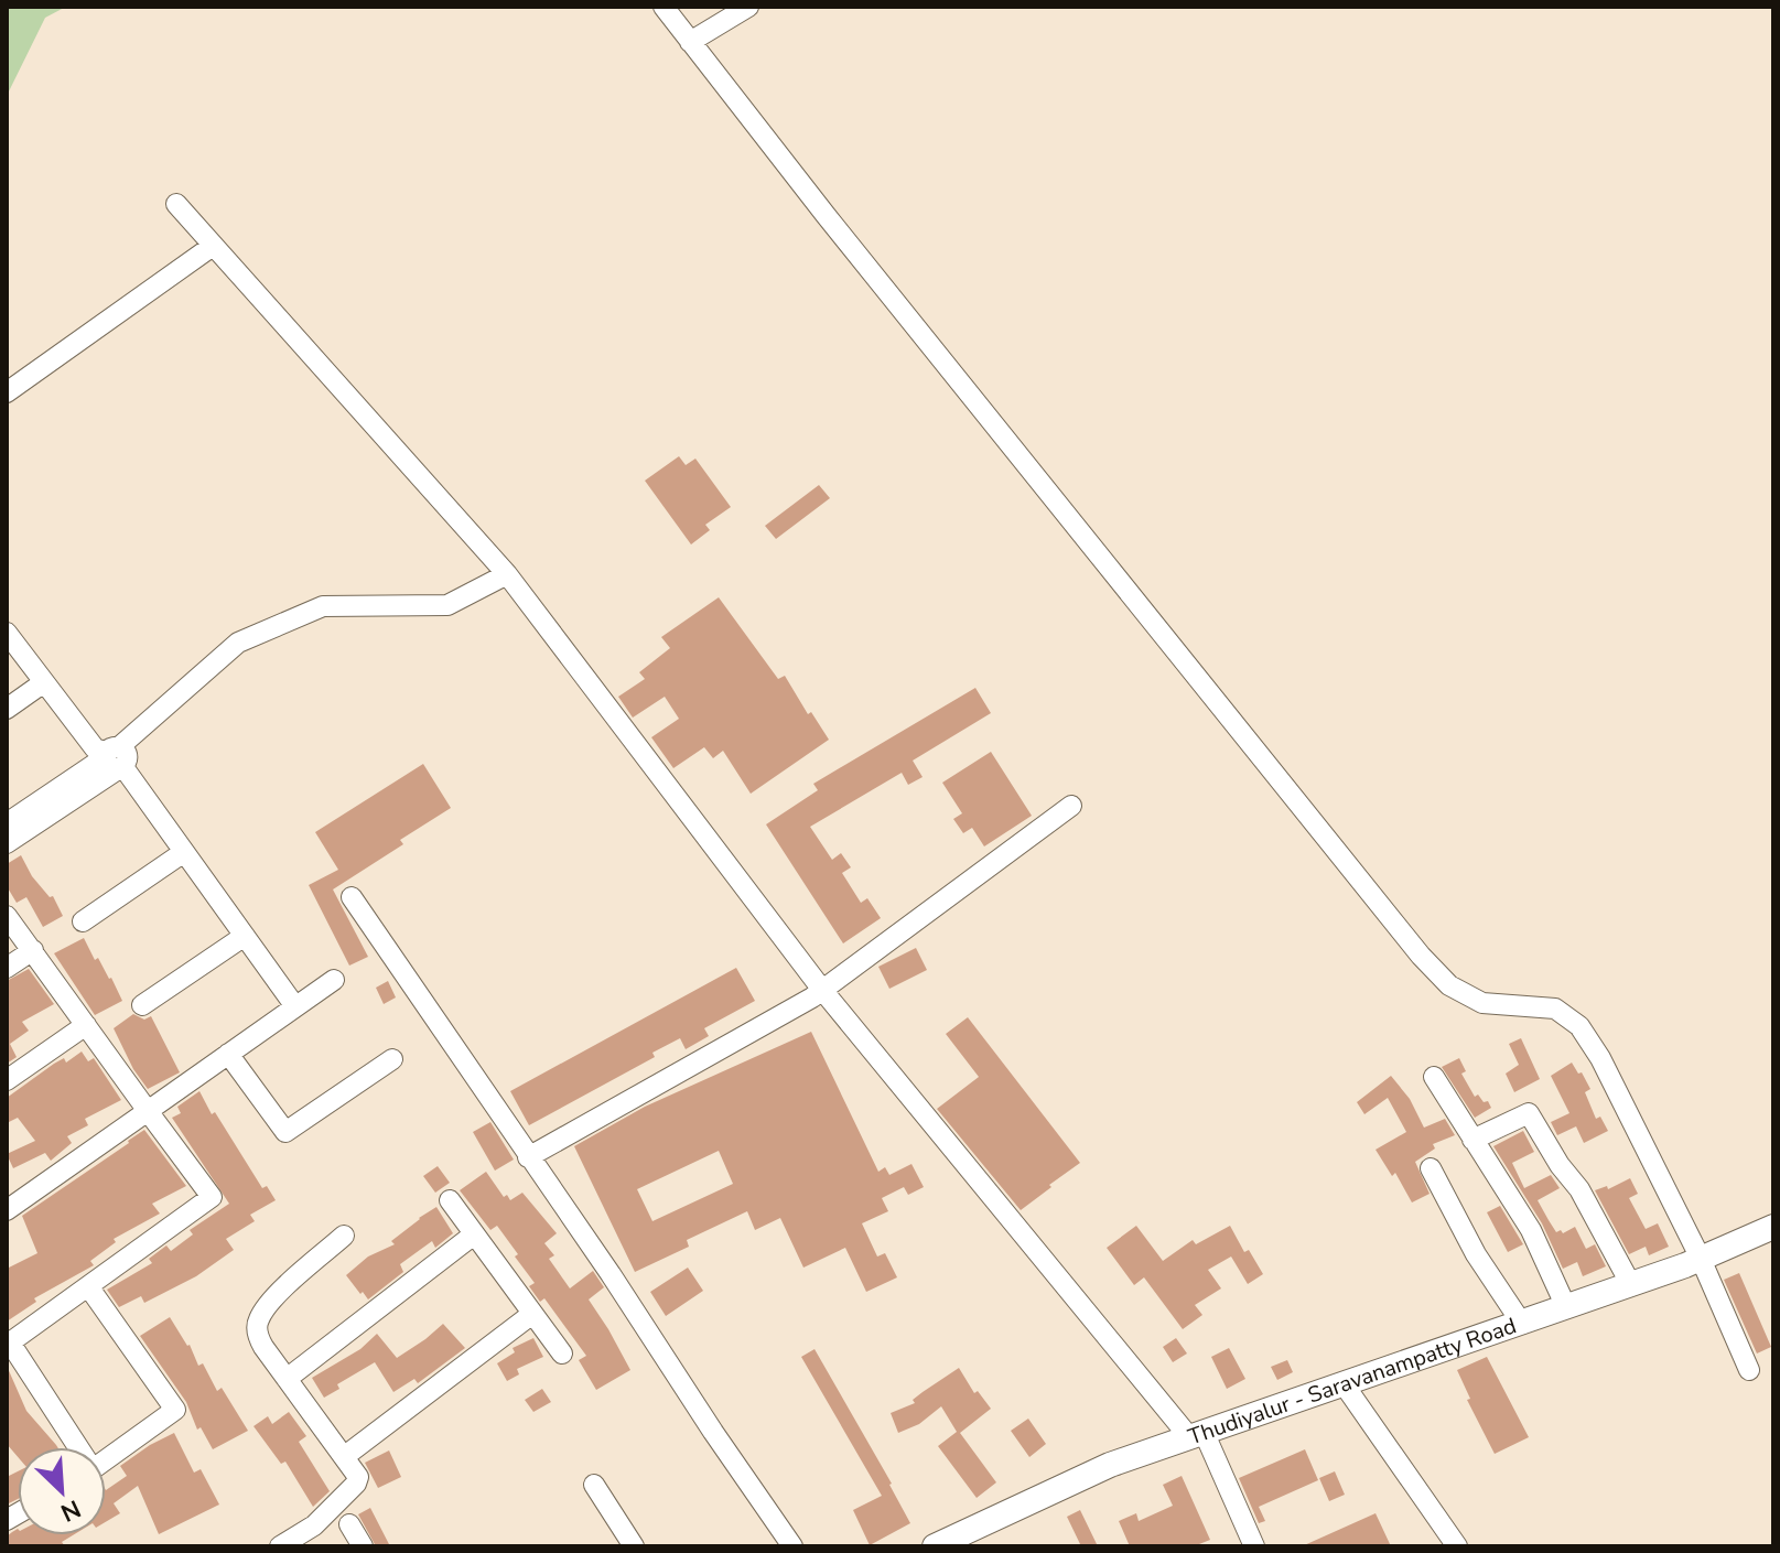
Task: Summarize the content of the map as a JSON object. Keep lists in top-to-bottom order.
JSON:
{
  "streets": {
    "main road": ["Thudiyalur - Saravanampatty Road"]
  },
  "north": "bottom right"
}
